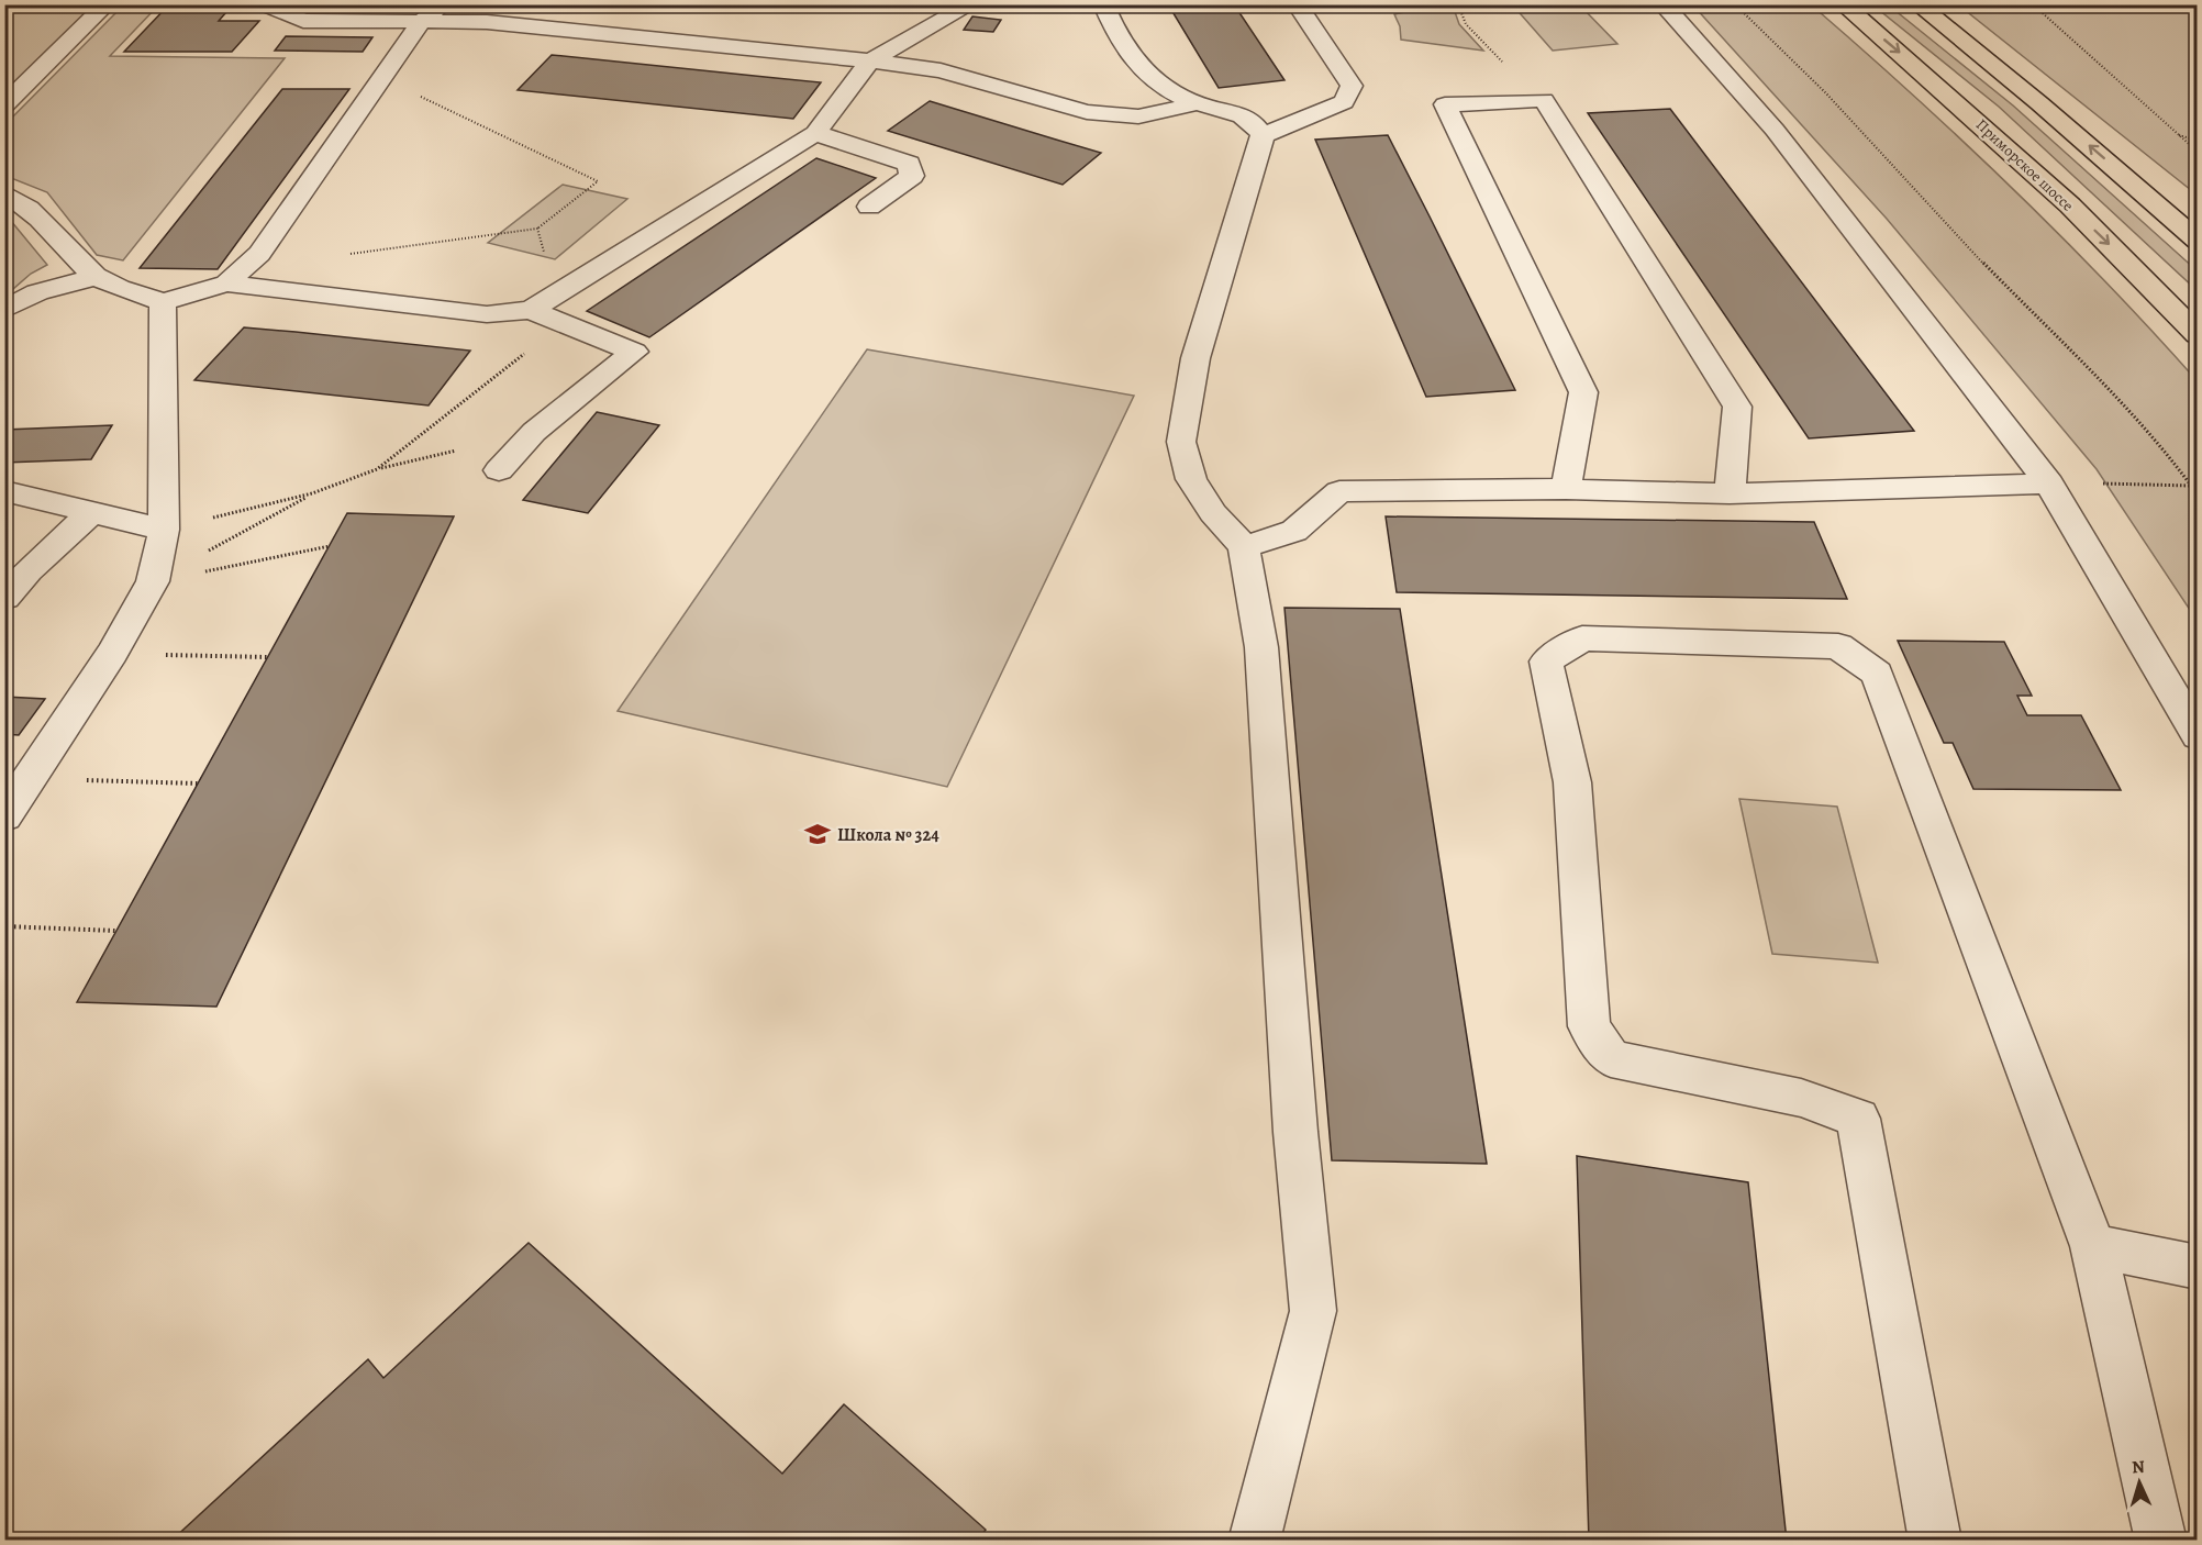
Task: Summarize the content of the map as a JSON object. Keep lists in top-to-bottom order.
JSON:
{
  "streets": {
    "highway": ["Приморское шоссе"]
  },
  "places": {
    "school or university": ["Школа № 324"]
  },
  "north": "top"
}
